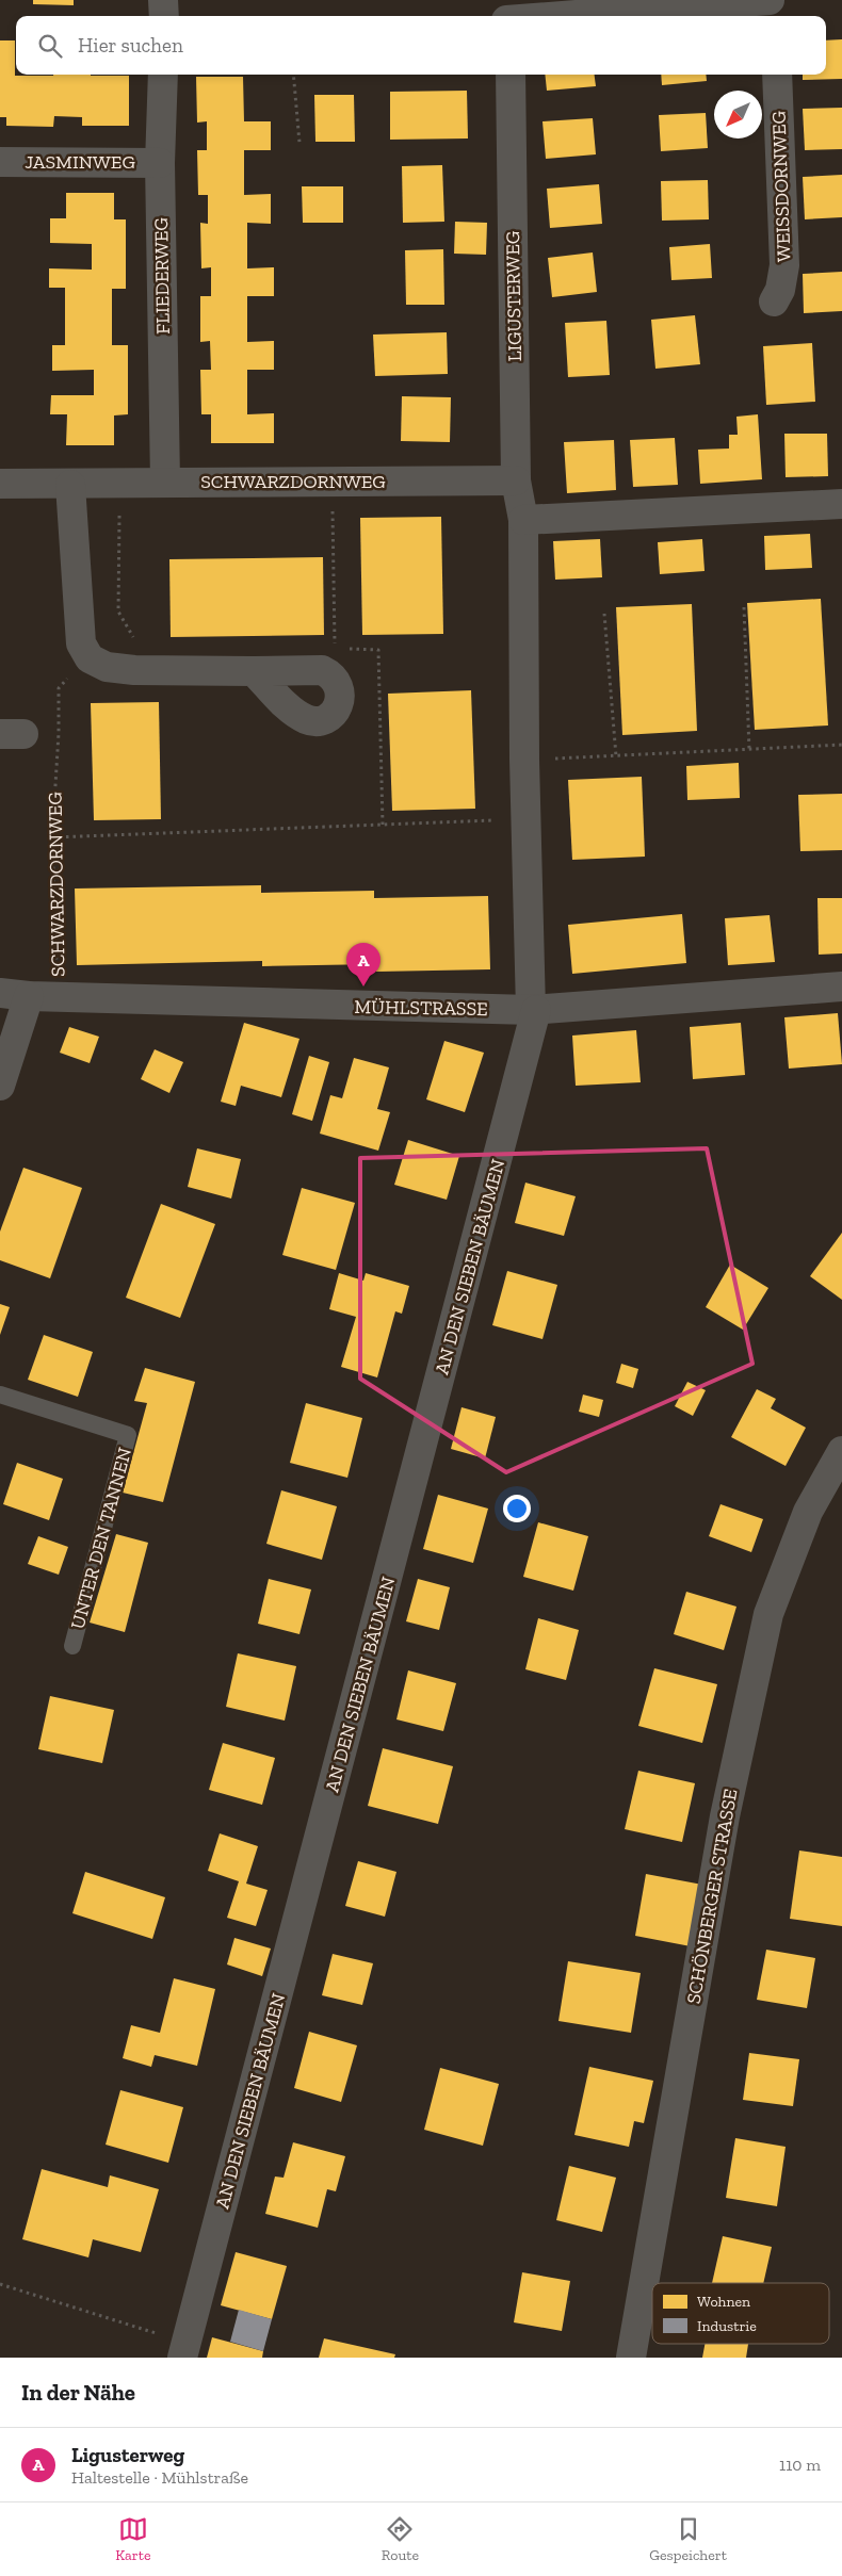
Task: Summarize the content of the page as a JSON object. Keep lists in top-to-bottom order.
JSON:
{
  "streets": {
    "street": [
      "JASMINWEG",
      "WEISSDORNWEG",
      "FLIEDERWEG",
      "LIGUSTERWEG",
      "SCHWARZDORNWEG",
      "MÜHLSTRASSE",
      "AN DEN SIEBEN BÄUMEN",
      "SCHÖNBERGER STRASSE"
    ],
    "lane": ["UNTER DEN TANNEN"]
  },
  "crossings": [
    ["JASMINWEG", "FLIEDERWEG"],
    ["FLIEDERWEG", "SCHWARZDORNWEG"],
    ["LIGUSTERWEG", "SCHWARZDORNWEG"],
    ["LIGUSTERWEG", "MÜHLSTRASSE"],
    ["LIGUSTERWEG", "AN DEN SIEBEN BÄUMEN"],
    ["SCHWARZDORNWEG", "MÜHLSTRASSE"],
    ["MÜHLSTRASSE", "AN DEN SIEBEN BÄUMEN"]
  ],
  "legend": ["Wohnen", "Industrie"],
  "north": "bottom left",
  "page": {
    "search": "Hier suchen",
    "pins": "A",
    "heading": "In der Nähe",
    "list": [
      {
        "mark": "A",
        "name": "Ligusterweg",
        "note": "Haltestelle · Mühlstraße",
        "value": "110 m"
      }
    ],
    "nav": ["Karte", "Route", "Gespeichert"]
  }
}
